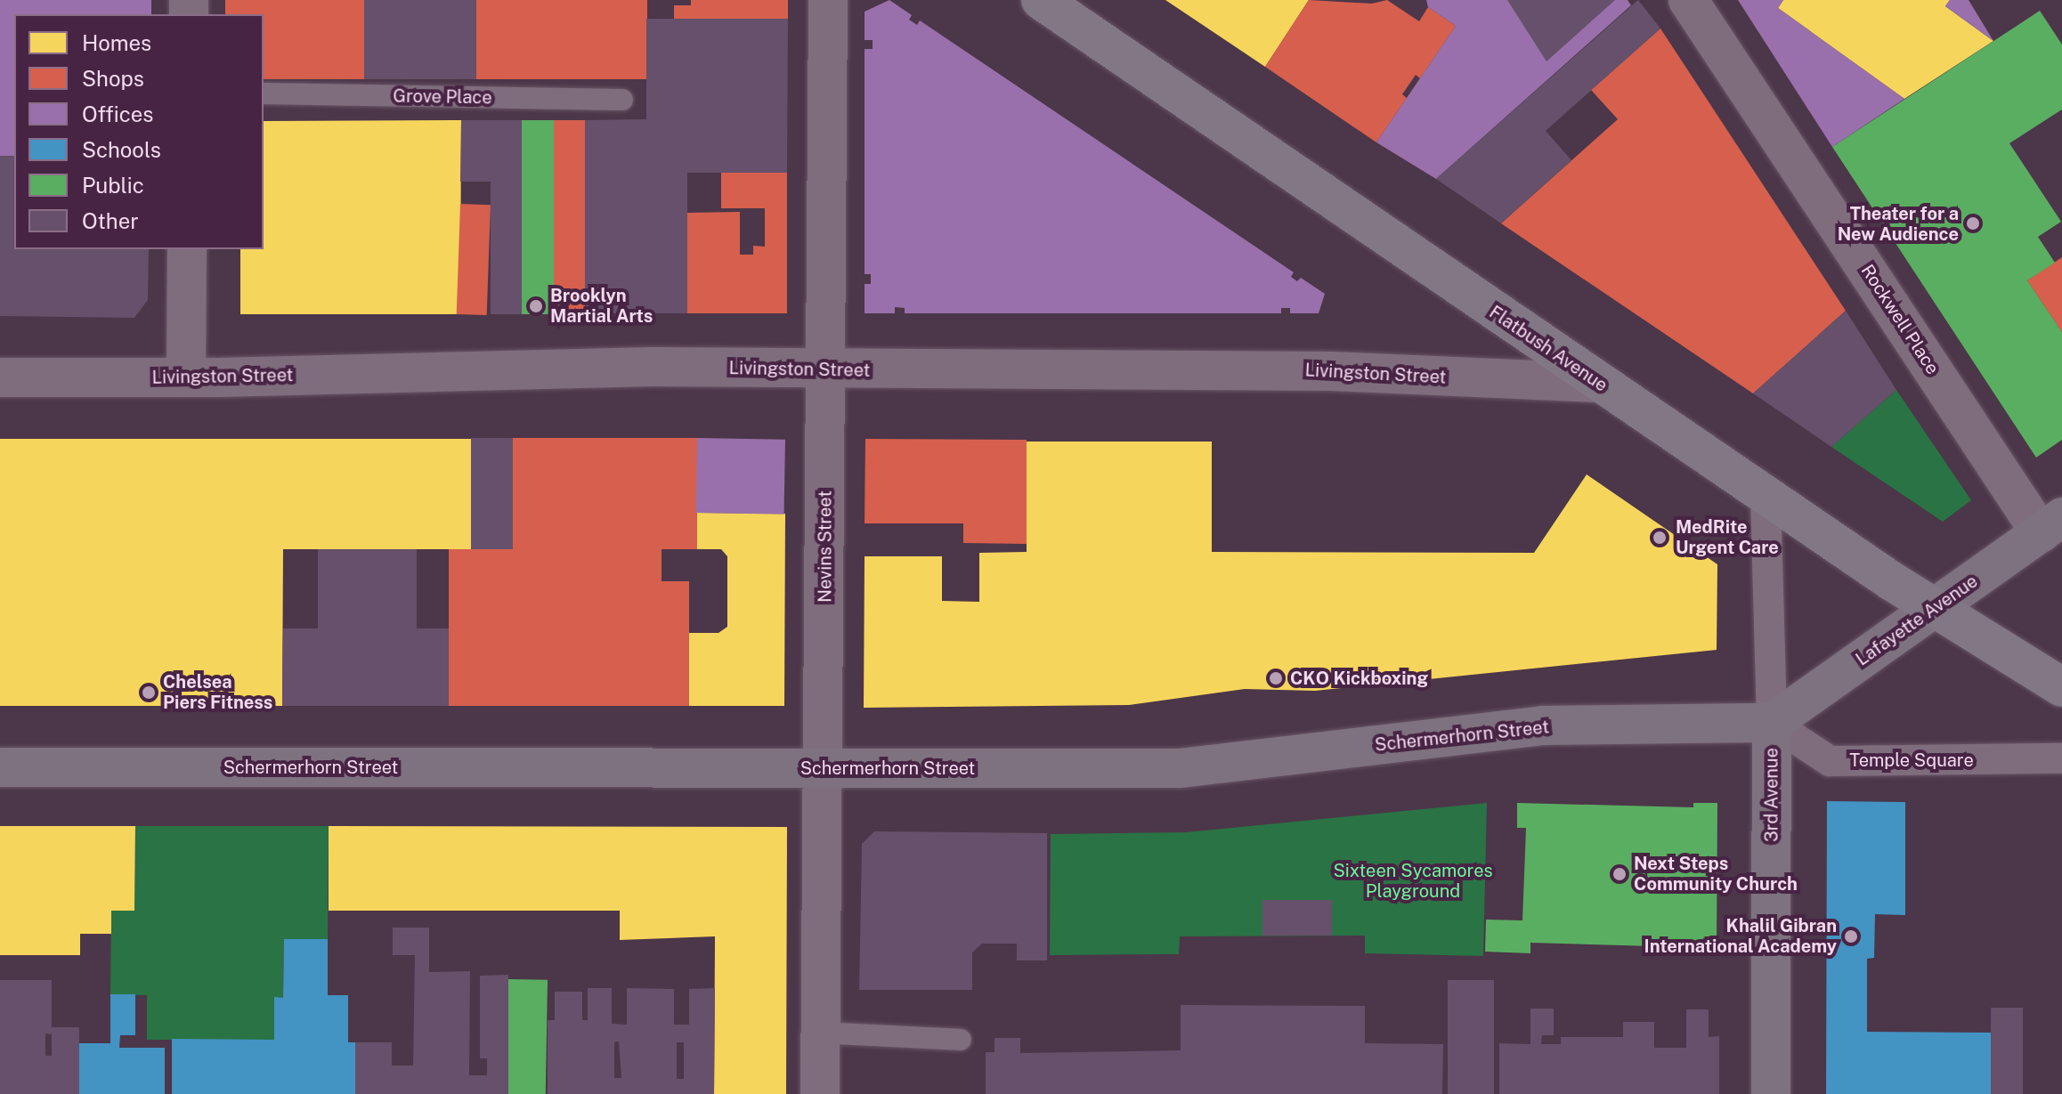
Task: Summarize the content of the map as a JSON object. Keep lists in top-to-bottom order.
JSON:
{
  "streets": {
    "main road": [
      "Flatbush Avenue",
      "Lafayette Avenue",
      "Schermerhorn Street",
      "3rd Avenue"
    ],
    "street": [
      "Rockwell Place",
      "Livingston Street",
      "Nevins Street",
      "Temple Square"
    ],
    "lane": ["Grove Place"]
  },
  "crossings": [
    ["Rockwell Place", "Lafayette Avenue"],
    ["Flatbush Avenue", "Livingston Street"],
    ["Flatbush Avenue", "Lafayette Avenue"],
    ["Flatbush Avenue", "3rd Avenue"],
    ["Livingston Street", "Nevins Street"],
    ["Nevins Street", "Schermerhorn Street"],
    ["Lafayette Avenue", "Schermerhorn Street"],
    ["Lafayette Avenue", "Temple Square"],
    ["Lafayette Avenue", "3rd Avenue"],
    ["Schermerhorn Street", "Temple Square"],
    ["Schermerhorn Street", "3rd Avenue"],
    ["Temple Square", "3rd Avenue"]
  ],
  "parks": ["Sixteen Sycamores Playground"],
  "places": [
    "Theater for a New Audience",
    "Brooklyn Martial Arts",
    "MedRite Urgent Care",
    "CKO Kickboxing",
    "Chelsea Piers Fitness",
    "Next Steps Community Church",
    "Khalil Gibran International Academy"
  ],
  "legend": [
    "Homes",
    "Shops",
    "Offices",
    "Schools",
    "Public",
    "Other"
  ]
}
